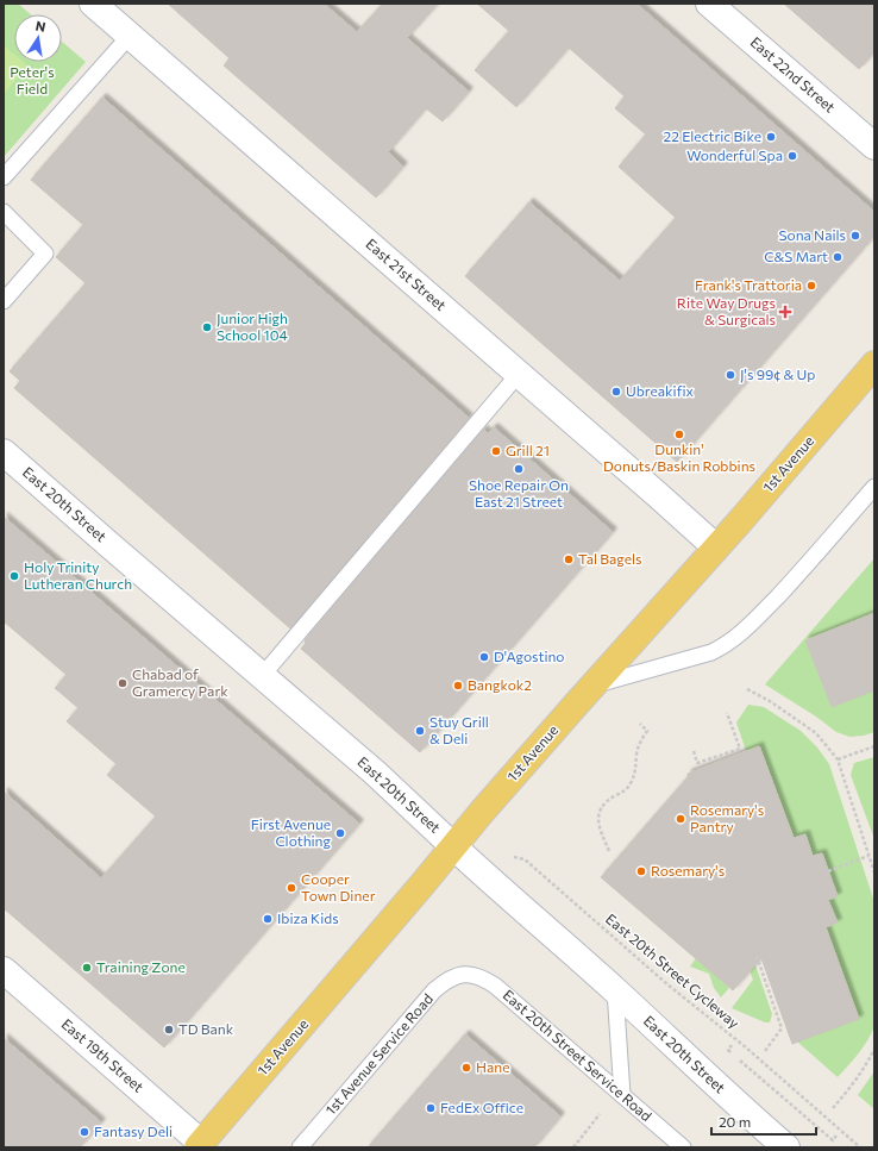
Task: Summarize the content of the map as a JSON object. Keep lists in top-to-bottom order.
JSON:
{
  "streets": {
    "main road": ["1st Avenue"],
    "street": [
      "East 22nd Street",
      "East 21st Street",
      "East 20th Street",
      "East 19th Street"
    ],
    "lane": ["1st Avenue Service Road", "East 20th Street Service Road"],
    "path": ["East 20th Street Cycleway"]
  },
  "crossings": [
    ["East 21st Street", "1st Avenue"],
    ["1st Avenue", "East 20th Street"],
    ["1st Avenue", "East 19th Street"],
    ["1st Avenue Service Road", "East 20th Street Service Road"]
  ],
  "parks": ["Peter's Field"],
  "places": {
    "other": [
      "22 Electric Bike",
      "Wonderful Spa",
      "Sona Nails",
      "C&S Mart",
      "Frank's Trattoria",
      "Junior High School 104",
      "J's 99¢ & Up",
      "Ubreakifix",
      "Dunkin' Donuts/Baskin Robbins",
      "Grill 21",
      "Shoe Repair On East 21 Street",
      "Tal Bagels",
      "Holy Trinity Lutheran Church",
      "D'Agostino",
      "Chabad of Gramercy Park",
      "Bangkok2",
      "Stuy Grill & Deli",
      "Rosemary's Pantry",
      "First Avenue Clothing",
      "Rosemary's",
      "Cooper Town Diner",
      "Ibiza Kids",
      "Training Zone",
      "TD Bank",
      "Hane",
      "FedEx Office",
      "Fantasy Deli"
    ],
    "health": ["Rite Way Drugs & Surgicals"]
  },
  "scale_bar": "20 m",
  "north": "top"
}
